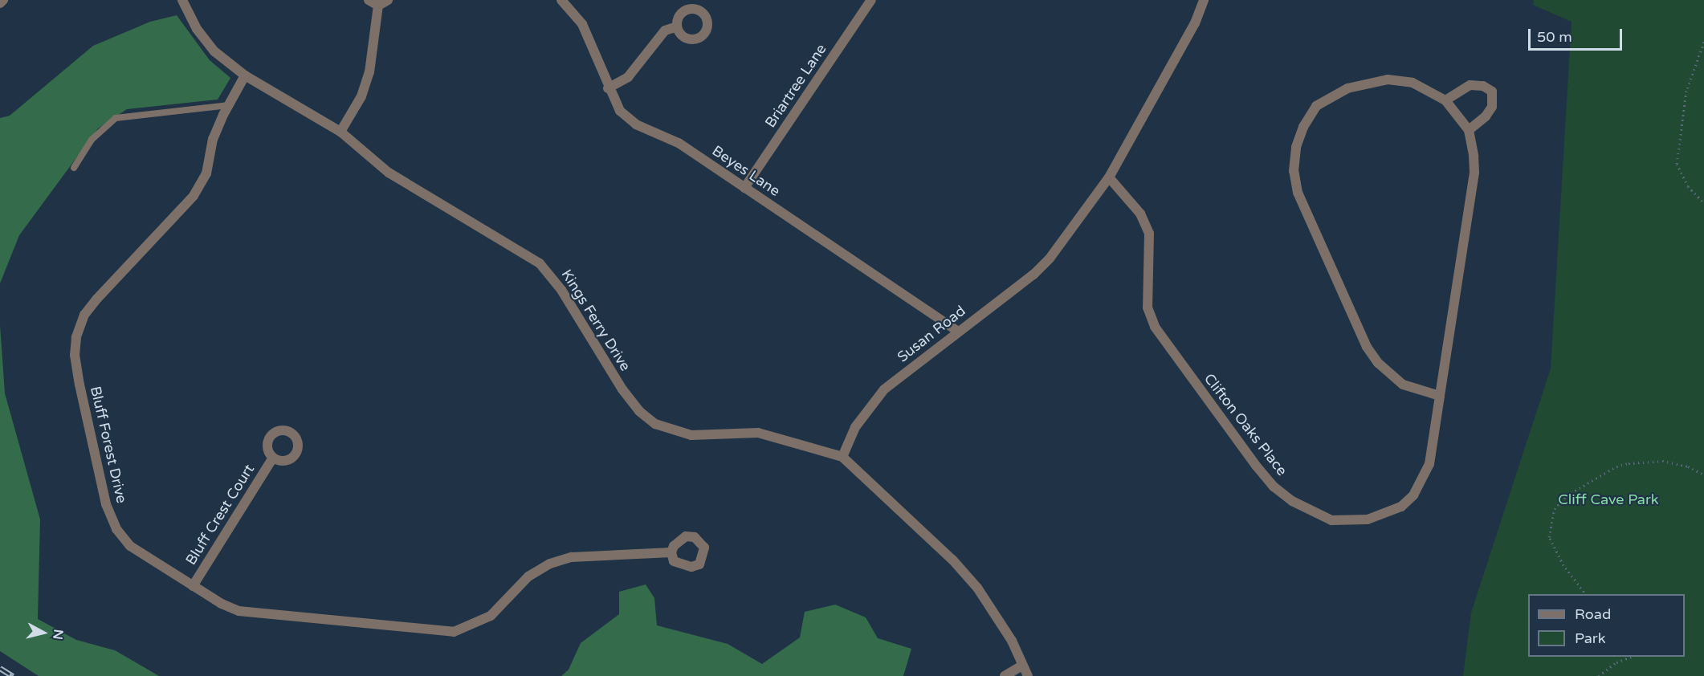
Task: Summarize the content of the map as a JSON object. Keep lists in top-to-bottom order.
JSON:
{
  "streets": {
    "street": [
      "Briartree Lane",
      "Beyes Lane",
      "Kings Ferry Drive",
      "Susan Road",
      "Clifton Oaks Place",
      "Bluff Forest Drive",
      "Bluff Crest Court"
    ]
  },
  "crossings": [
    ["Briartree Lane", "Beyes Lane"],
    ["Beyes Lane", "Susan Road"],
    ["Kings Ferry Drive", "Susan Road"],
    ["Kings Ferry Drive", "Bluff Forest Drive"],
    ["Susan Road", "Clifton Oaks Place"],
    ["Bluff Forest Drive", "Bluff Crest Court"]
  ],
  "parks": ["Cliff Cave Park"],
  "legend": ["Road", "Park"],
  "scale_bar": "50 m",
  "north": "right"
}
